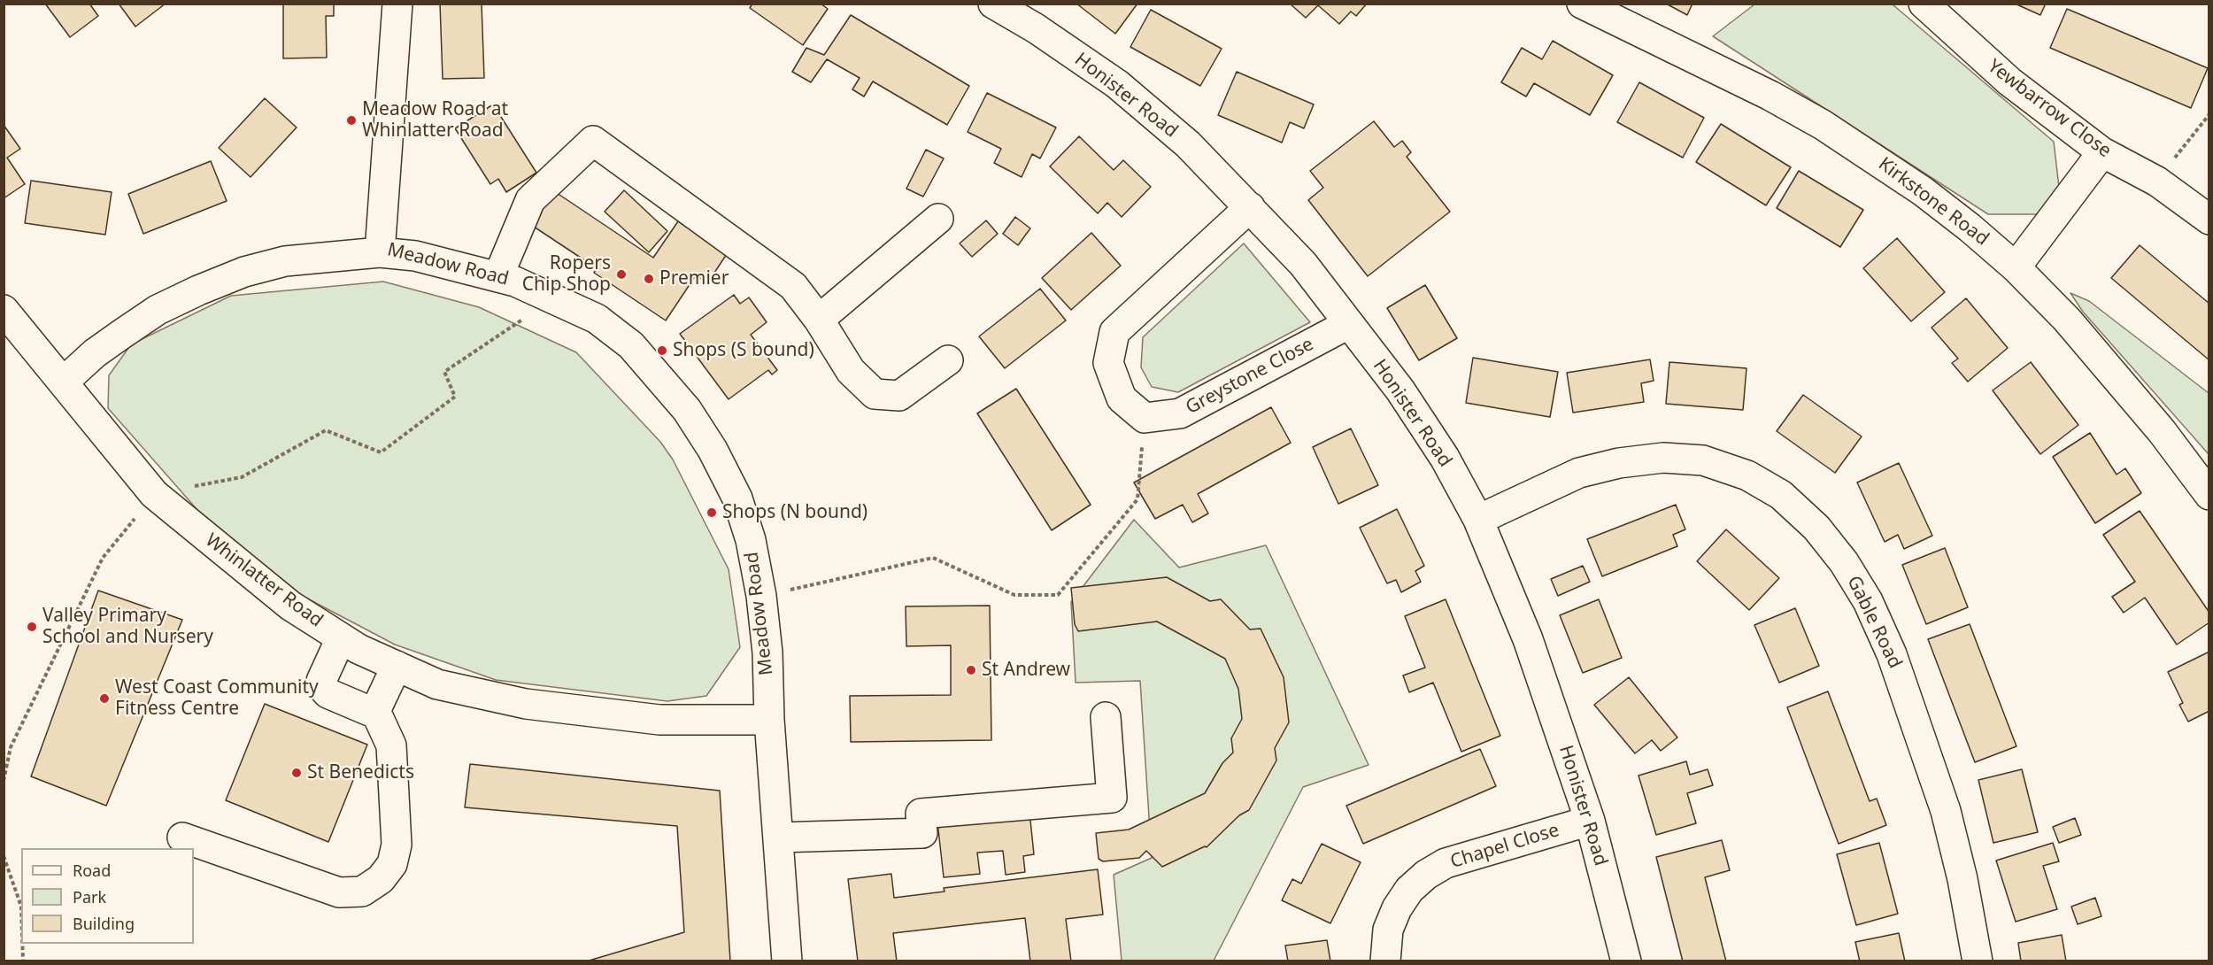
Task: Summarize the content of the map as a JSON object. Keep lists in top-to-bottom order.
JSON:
{
  "streets": {
    "street": [
      "Honister Road",
      "Yewbarrow Close",
      "Kirkstone Road",
      "Meadow Road",
      "Greystone Close",
      "Whinlatter Road",
      "Gable Road",
      "Chapel Close"
    ]
  },
  "crossings": [
    ["Honister Road", "Greystone Close"],
    ["Honister Road", "Gable Road"],
    ["Honister Road", "Chapel Close"],
    ["Meadow Road", "Whinlatter Road"]
  ],
  "places": [
    "Meadow Road at Whinlatter Road",
    "Ropers Chip Shop",
    "Premier",
    "Shops (S bound)",
    "Shops (N bound)",
    "Valley Primary School and Nursery",
    "St Andrew",
    "West Coast Community Fitness Centre",
    "St Benedicts"
  ],
  "legend": ["Road", "Park", "Building"]
}
